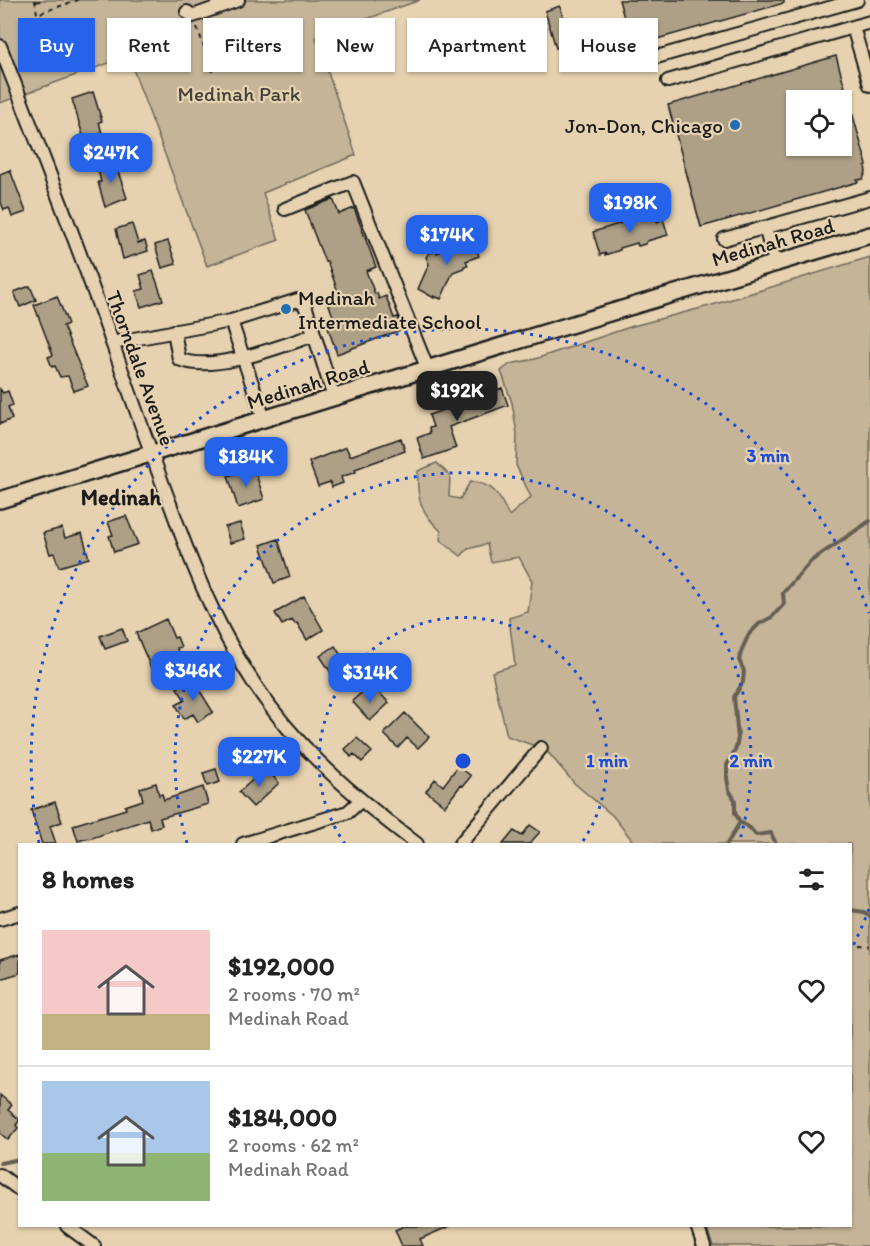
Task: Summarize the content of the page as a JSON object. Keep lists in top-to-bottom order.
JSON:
{
  "streets": {
    "main road": ["Medinah Road"],
    "street": ["Thorndale Avenue"]
  },
  "crossings": [
    ["Medinah Road", "Thorndale Avenue"]
  ],
  "districts": ["Medinah"],
  "parks": ["Medinah Park"],
  "places": ["Jon-Don, Chicago", "Medinah Intermediate School"],
  "page": {
    "chip": [
      "Buy",
      "Rent",
      "Filters",
      "New",
      "Apartment",
      "House"
    ],
    "price": [
      "$247K",
      "$198K",
      "$174K",
      "$192K",
      "$184K",
      "$346K",
      "$314K",
      "$227K"
    ],
    "heading": "8 homes",
    "list": [
      {
        "name": "$192,000",
        "note": "2 rooms · 70 m² · Medinah Road"
      },
      {
        "name": "$184,000",
        "note": "2 rooms · 62 m² · Medinah Road"
      }
    ]
  },
  "rings": ["3 min", "1 min", "2 min"]
}
